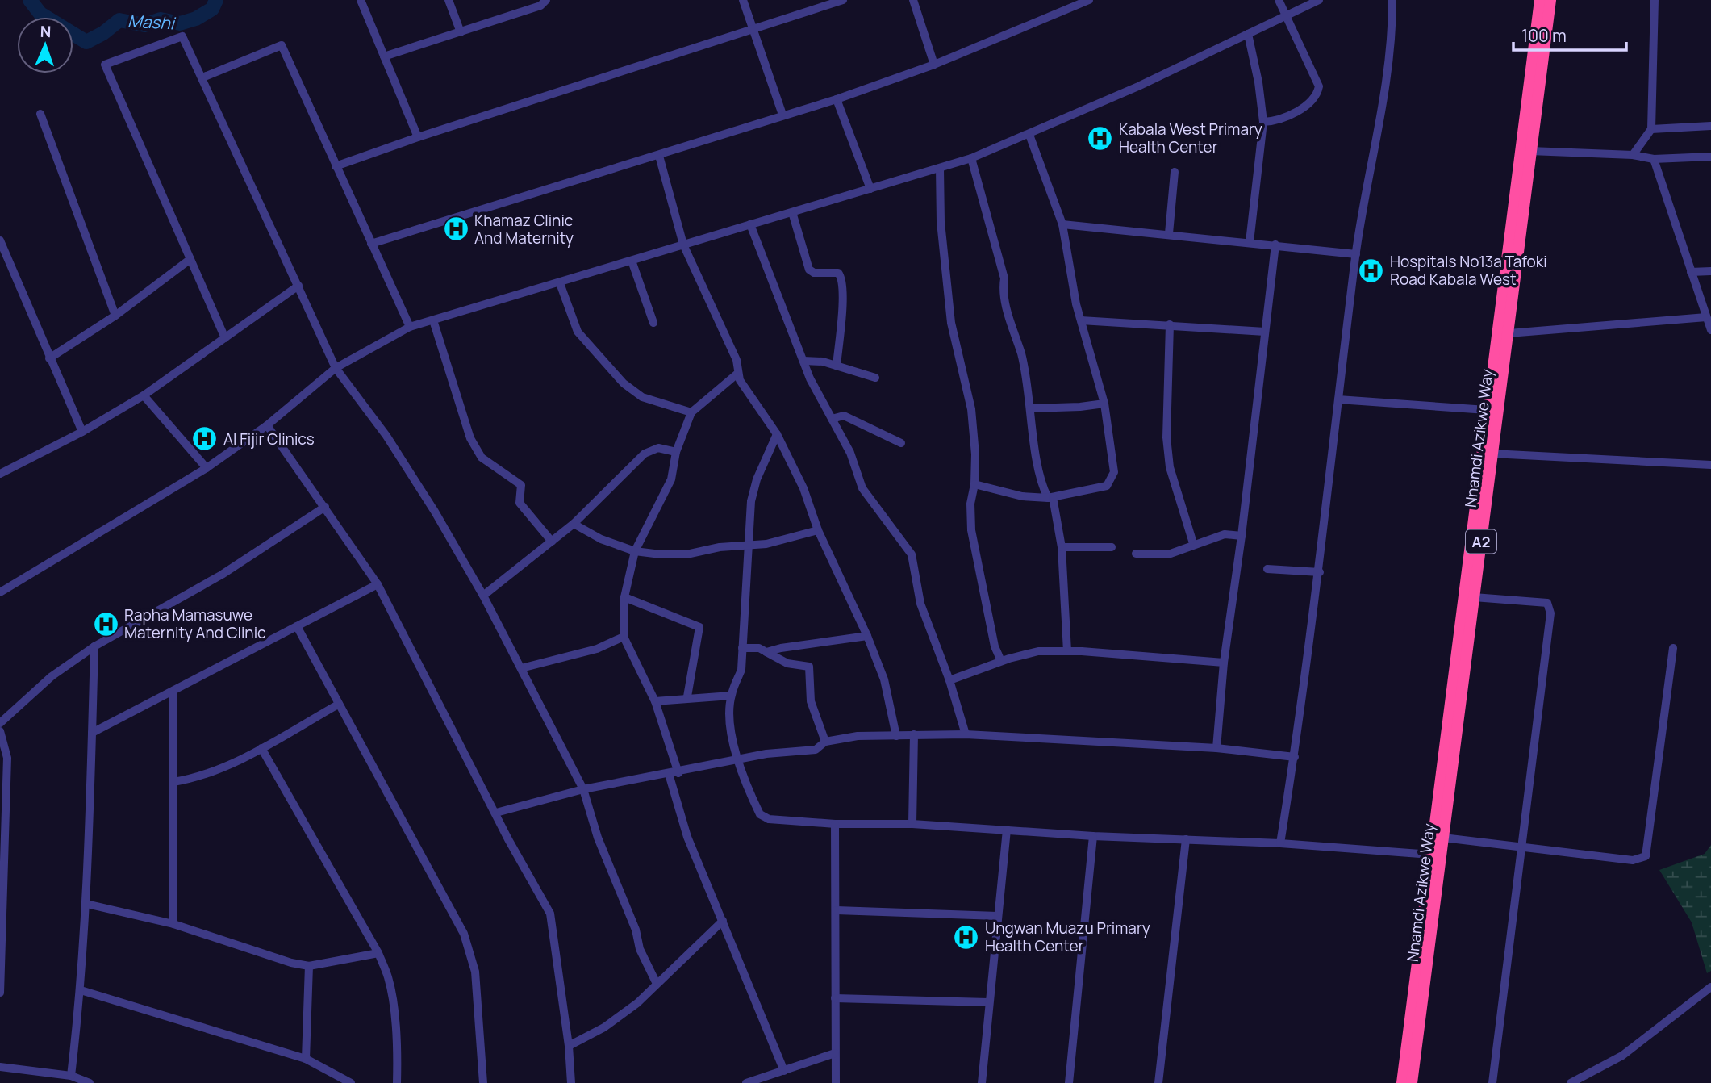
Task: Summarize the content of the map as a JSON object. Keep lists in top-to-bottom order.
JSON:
{
  "streets": {
    "highway": ["Nnamdi Azikwe Way", "A2"]
  },
  "water": ["Mashi"],
  "places": {
    "hospital": [
      "Kabala West Primary Health Center",
      "Khamaz Clinic And Maternity",
      "Hospitals No13a Tafoki Road Kabala West",
      "Al Fijir Clinics",
      "Rapha Mamasuwe Maternity And Clinic",
      "Ungwan Muazu Primary Health Center"
    ]
  },
  "scale_bar": "100 m",
  "north": "top"
}
